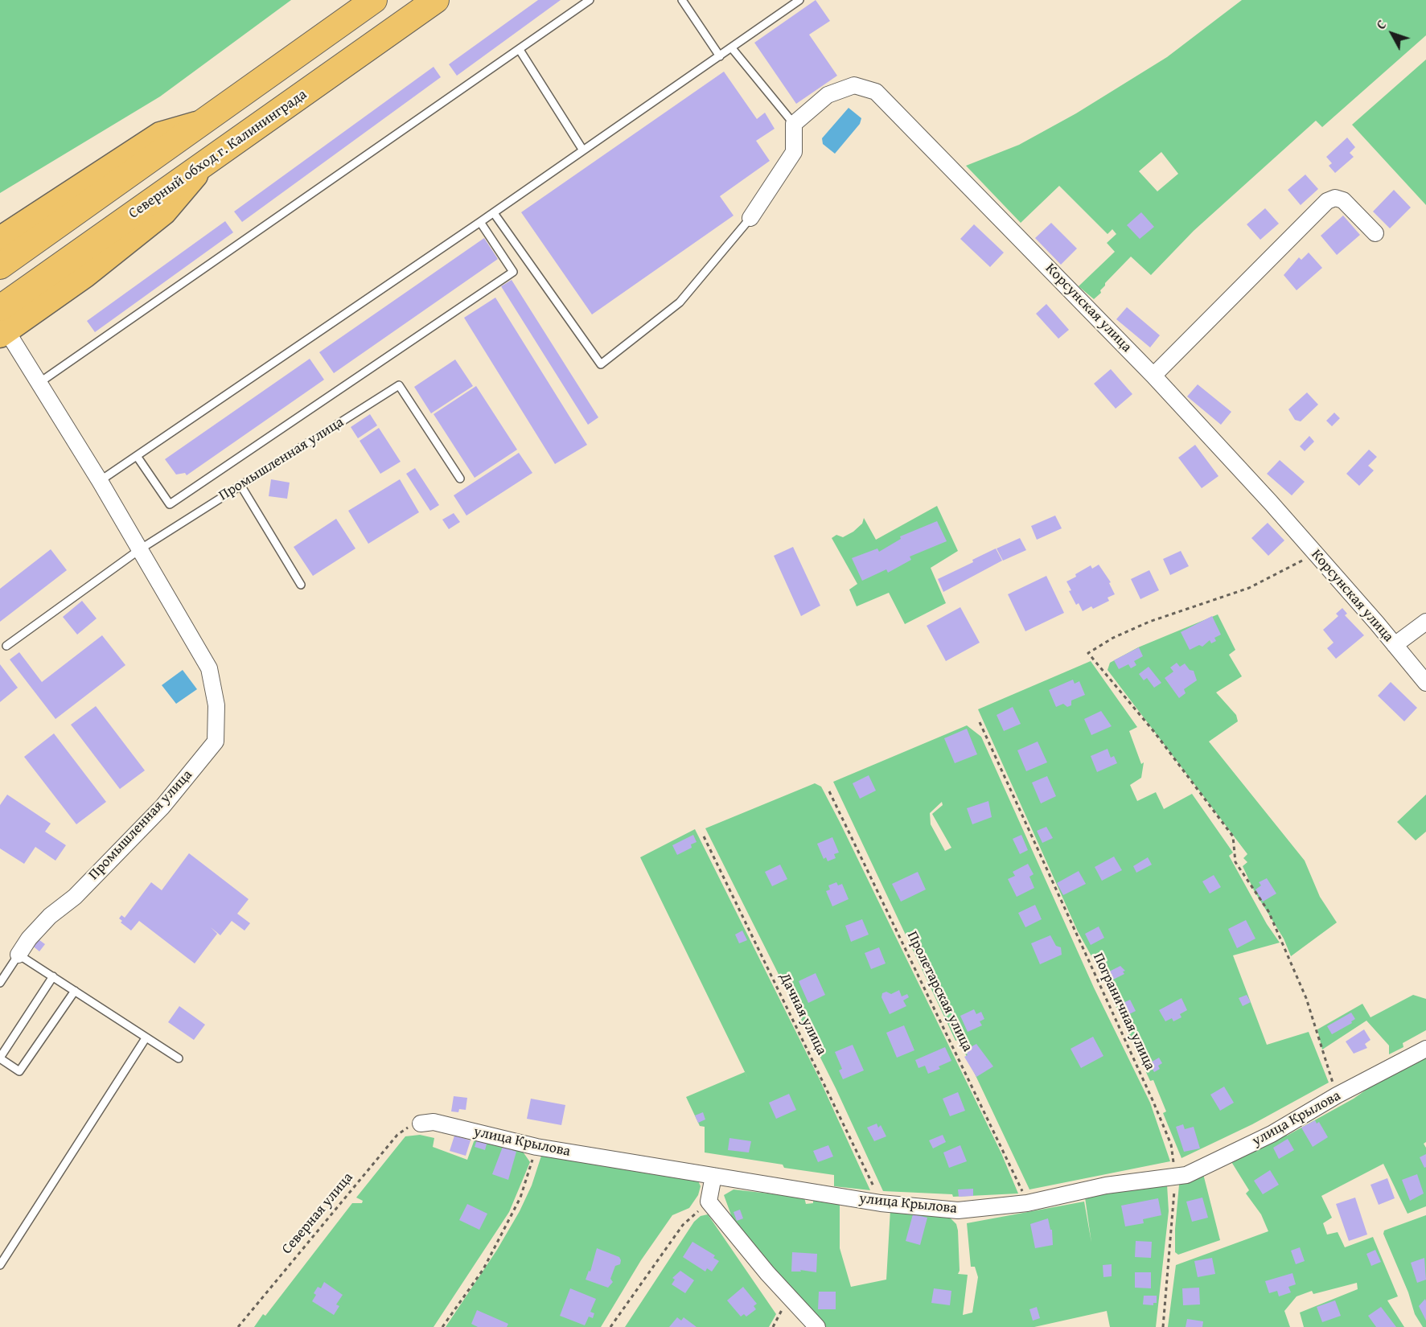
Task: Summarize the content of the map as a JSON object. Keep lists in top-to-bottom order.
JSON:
{
  "streets": {
    "highway": ["Северный обход г. Калининграда"],
    "street": ["Корсунская улица", "Промышленная улица", "улица Крылова"],
    "path": [
      "Пролетарская улица",
      "Пограничная улица",
      "Дачная улица",
      "Северная улица"
    ]
  },
  "crossings": [
    ["Северный обход г. Калининграда", "Промышленная улица"],
    ["Пролетарская улица", "улица Крылова"],
    ["Пограничная улица", "улица Крылова"],
    ["Дачная улица", "улица Крылова"],
    ["улица Крылова", "Северная улица"]
  ],
  "north": "top left"
}
